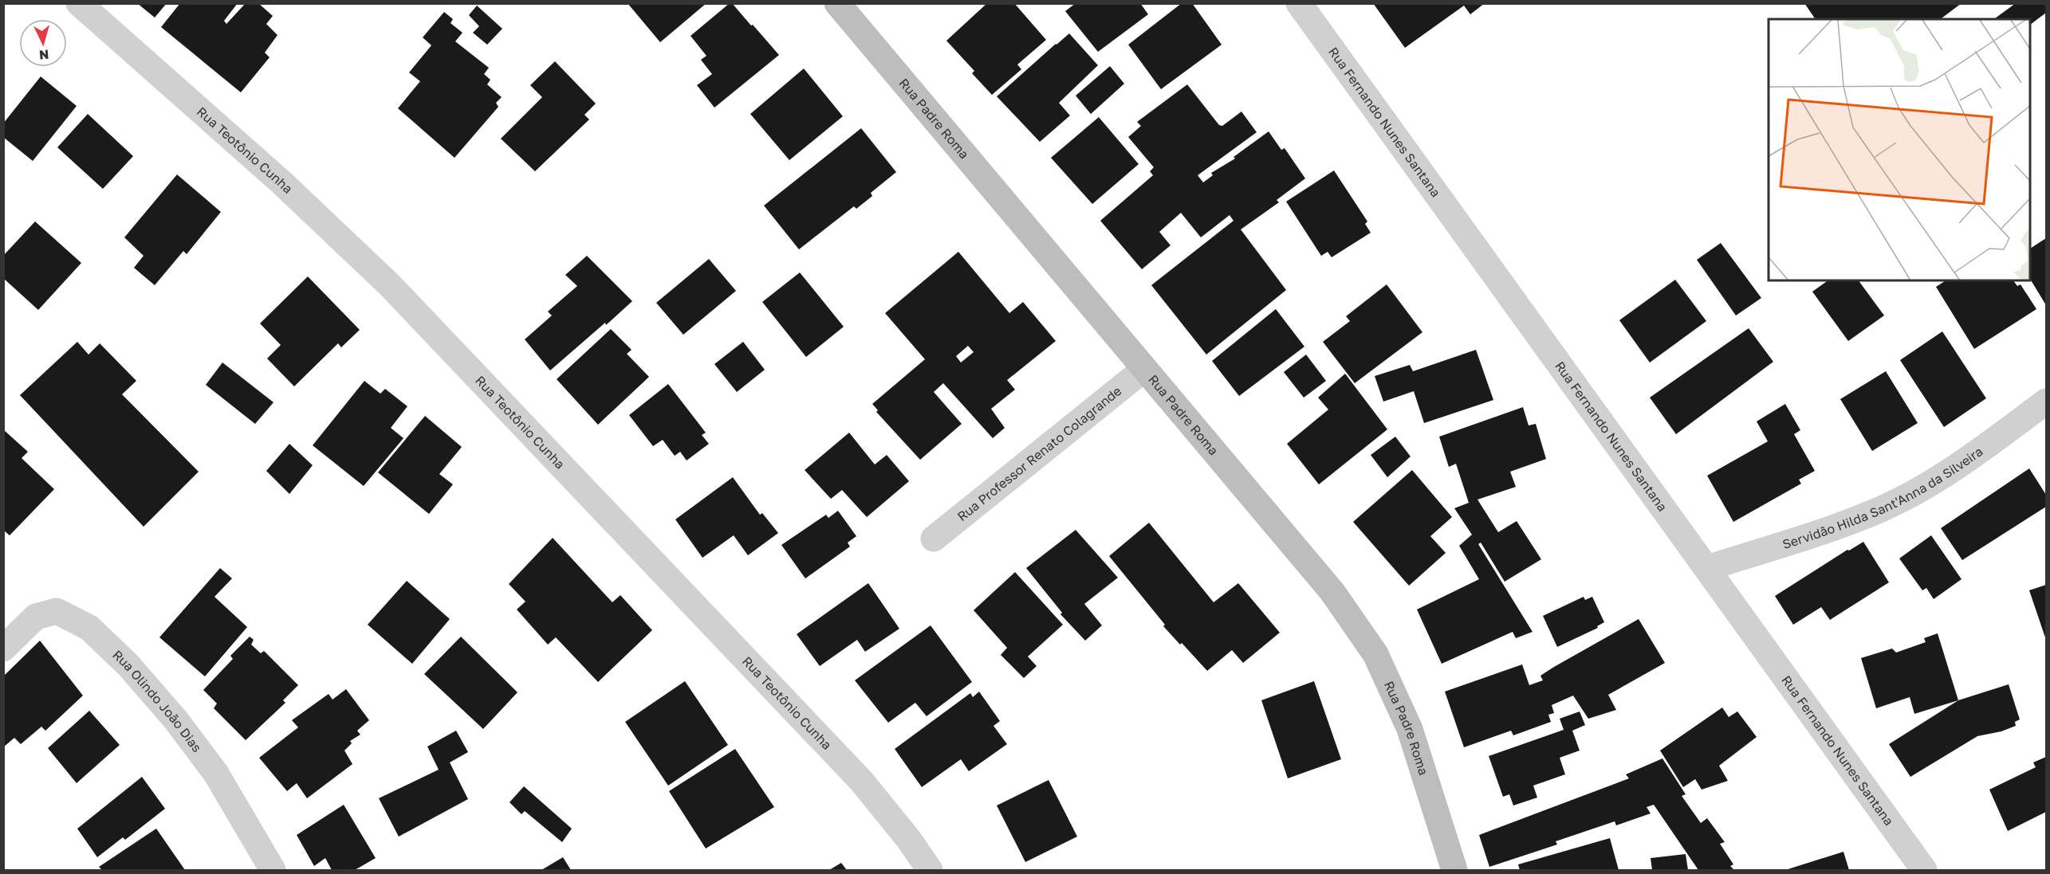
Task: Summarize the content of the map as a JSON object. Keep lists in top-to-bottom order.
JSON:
{
  "streets": {
    "street": [
      "Rua Padre Roma",
      "Rua Fernando Nunes Santana",
      "Rua Teotônio Cunha",
      "Rua Professor Renato Colagrande",
      "Servidão Hilda Sant'Anna da Silveira",
      "Rua Olindo João Dias"
    ]
  },
  "crossings": [
    ["Rua Padre Roma", "Rua Professor Renato Colagrande"],
    ["Rua Fernando Nunes Santana", "Servidão Hilda Sant'Anna da Silveira"]
  ],
  "north": "bottom"
}
